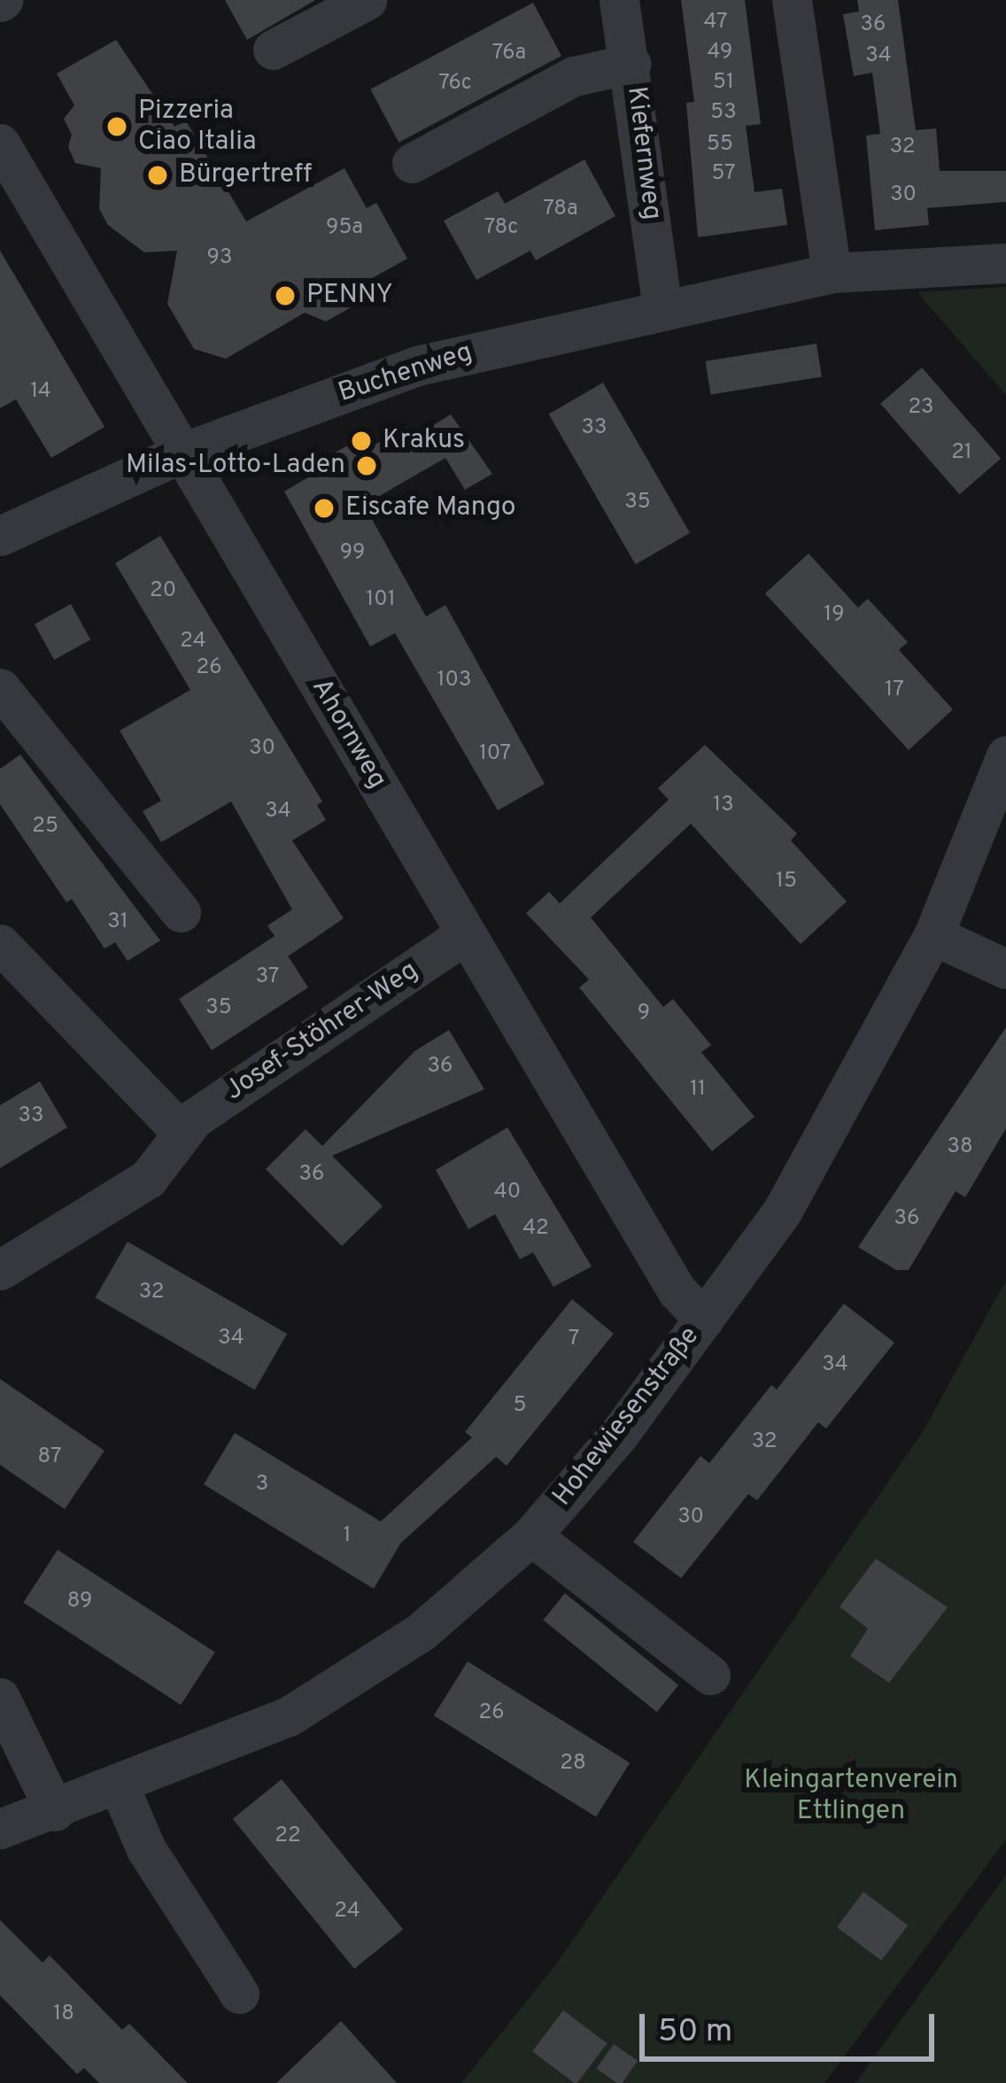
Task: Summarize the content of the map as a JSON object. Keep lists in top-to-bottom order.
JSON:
{
  "streets": {
    "street": [
      "Kiefernweg",
      "Buchenweg",
      "Ahornweg",
      "Josef-Stöhrer-Weg",
      "Hohewiesenstraße"
    ]
  },
  "crossings": [
    ["Kiefernweg", "Buchenweg"],
    ["Buchenweg", "Ahornweg"],
    ["Ahornweg", "Josef-Stöhrer-Weg"],
    ["Ahornweg", "Hohewiesenstraße"]
  ],
  "parks": ["Kleingartenverein Ettlingen"],
  "places": [
    "Pizzeria Ciao Italia",
    "Bürgertreff",
    "PENNY",
    "Krakus",
    "Milas-Lotto-Laden",
    "Eiscafe Mango"
  ],
  "house_numbers": [
    "47",
    "36",
    "49",
    "76a",
    "34",
    "51",
    "76c",
    "53",
    "55",
    "32",
    "57",
    "30",
    "78a",
    "95a",
    "78c",
    "93",
    "14",
    "23",
    "33",
    "21",
    "35",
    "99",
    "20",
    "101",
    "19",
    "24",
    "26",
    "103",
    "17",
    "30",
    "107",
    "13",
    "34",
    "25",
    "15",
    "31",
    "37",
    "35",
    "9",
    "36",
    "11",
    "33",
    "38",
    "36",
    "40",
    "36",
    "42",
    "32",
    "34",
    "7",
    "34",
    "5",
    "32",
    "87",
    "3",
    "30",
    "1",
    "89",
    "26",
    "28",
    "22",
    "24",
    "18"
  ],
  "scale_bar": "50 m"
}
